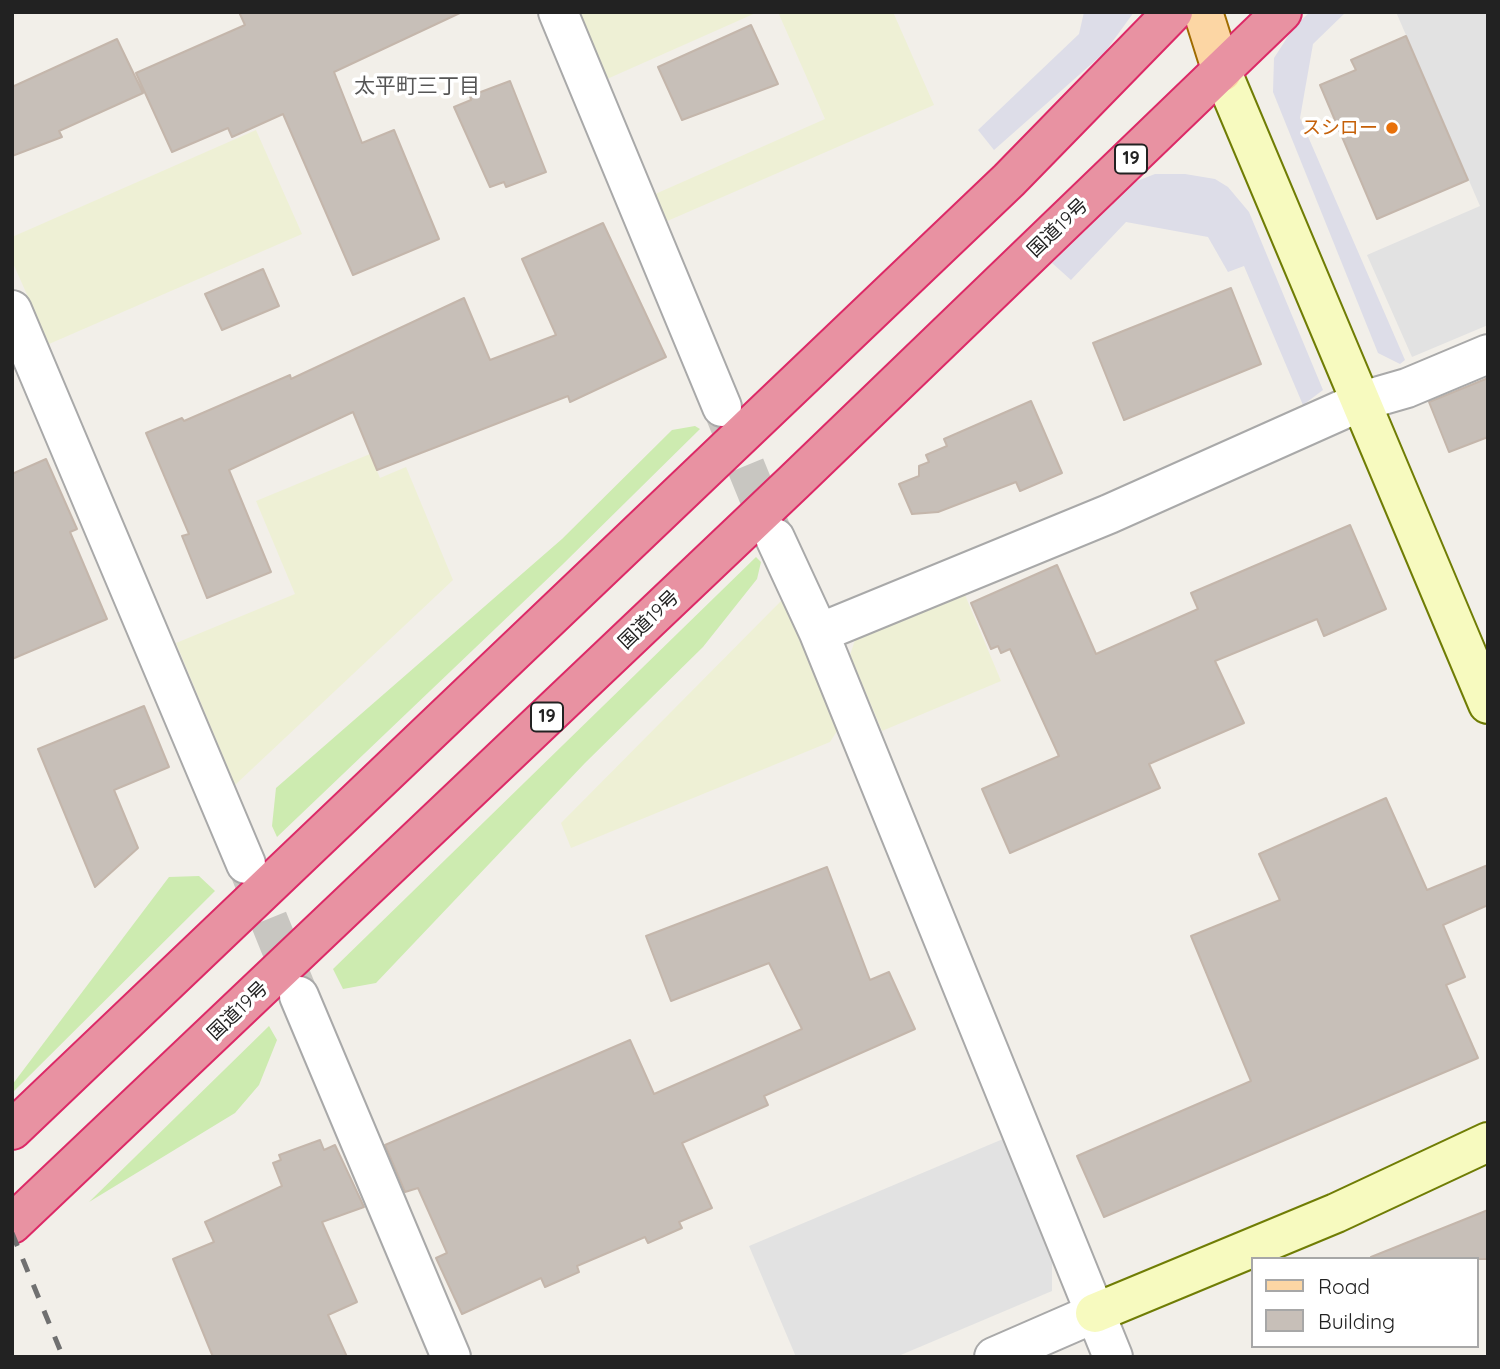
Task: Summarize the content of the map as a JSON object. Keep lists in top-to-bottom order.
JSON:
{
  "streets": {
    "highway": ["19", "国道19号"]
  },
  "districts": ["太平町三丁目"],
  "places": ["スシロー"],
  "legend": ["Road", "Building"]
}
